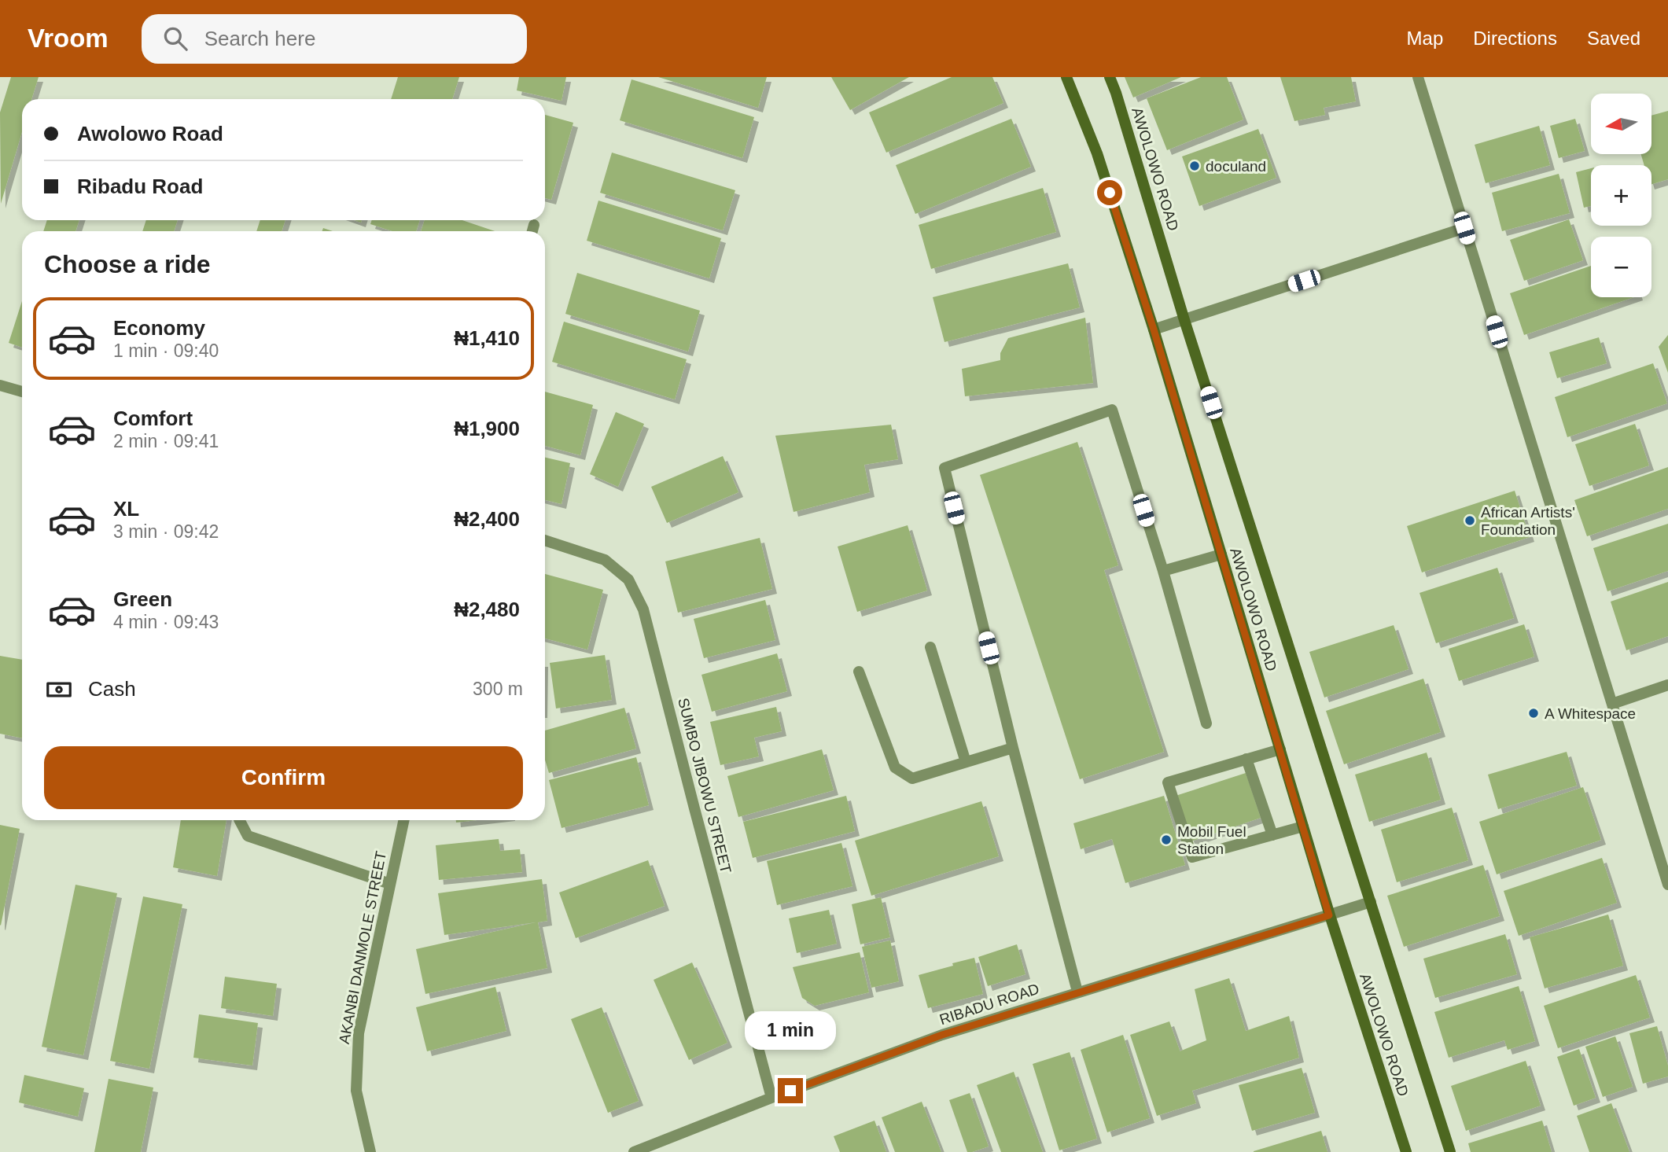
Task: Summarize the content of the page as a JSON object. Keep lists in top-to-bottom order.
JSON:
{
  "streets": {
    "main road": ["AWOLOWO ROAD"],
    "street": ["SUMBO JIBOWU STREET", "AKANBI DANMOLE STREET", "RIBADU ROAD"]
  },
  "crossings": [
    ["AWOLOWO ROAD", "RIBADU ROAD"],
    ["SUMBO JIBOWU STREET", "RIBADU ROAD"]
  ],
  "places": [
    "doculand",
    "African Artists' Foundation",
    "A Whitespace",
    "Mobil Fuel Station"
  ],
  "north": "left",
  "page": {
    "header": "Vroom",
    "search": "Search here",
    "nav": ["Map", "Directions", "Saved"],
    "map_buttons": ["+", "−"],
    "banner": ["Awolowo Road", "Ribadu Road"],
    "heading": "Choose a ride",
    "list": [
      {
        "name": "Economy",
        "note": "1 min · 09:40",
        "value": "₦1,410"
      },
      {
        "name": "Comfort",
        "note": "2 min · 09:41",
        "value": "₦1,900"
      },
      {
        "name": "XL",
        "note": "3 min · 09:42",
        "value": "₦2,400"
      },
      {
        "name": "Green",
        "note": "4 min · 09:43",
        "value": "₦2,480"
      }
    ],
    "pay": ["Cash", "300 m"],
    "buttons": "Confirm",
    "bubble": "1 min"
  }
}
